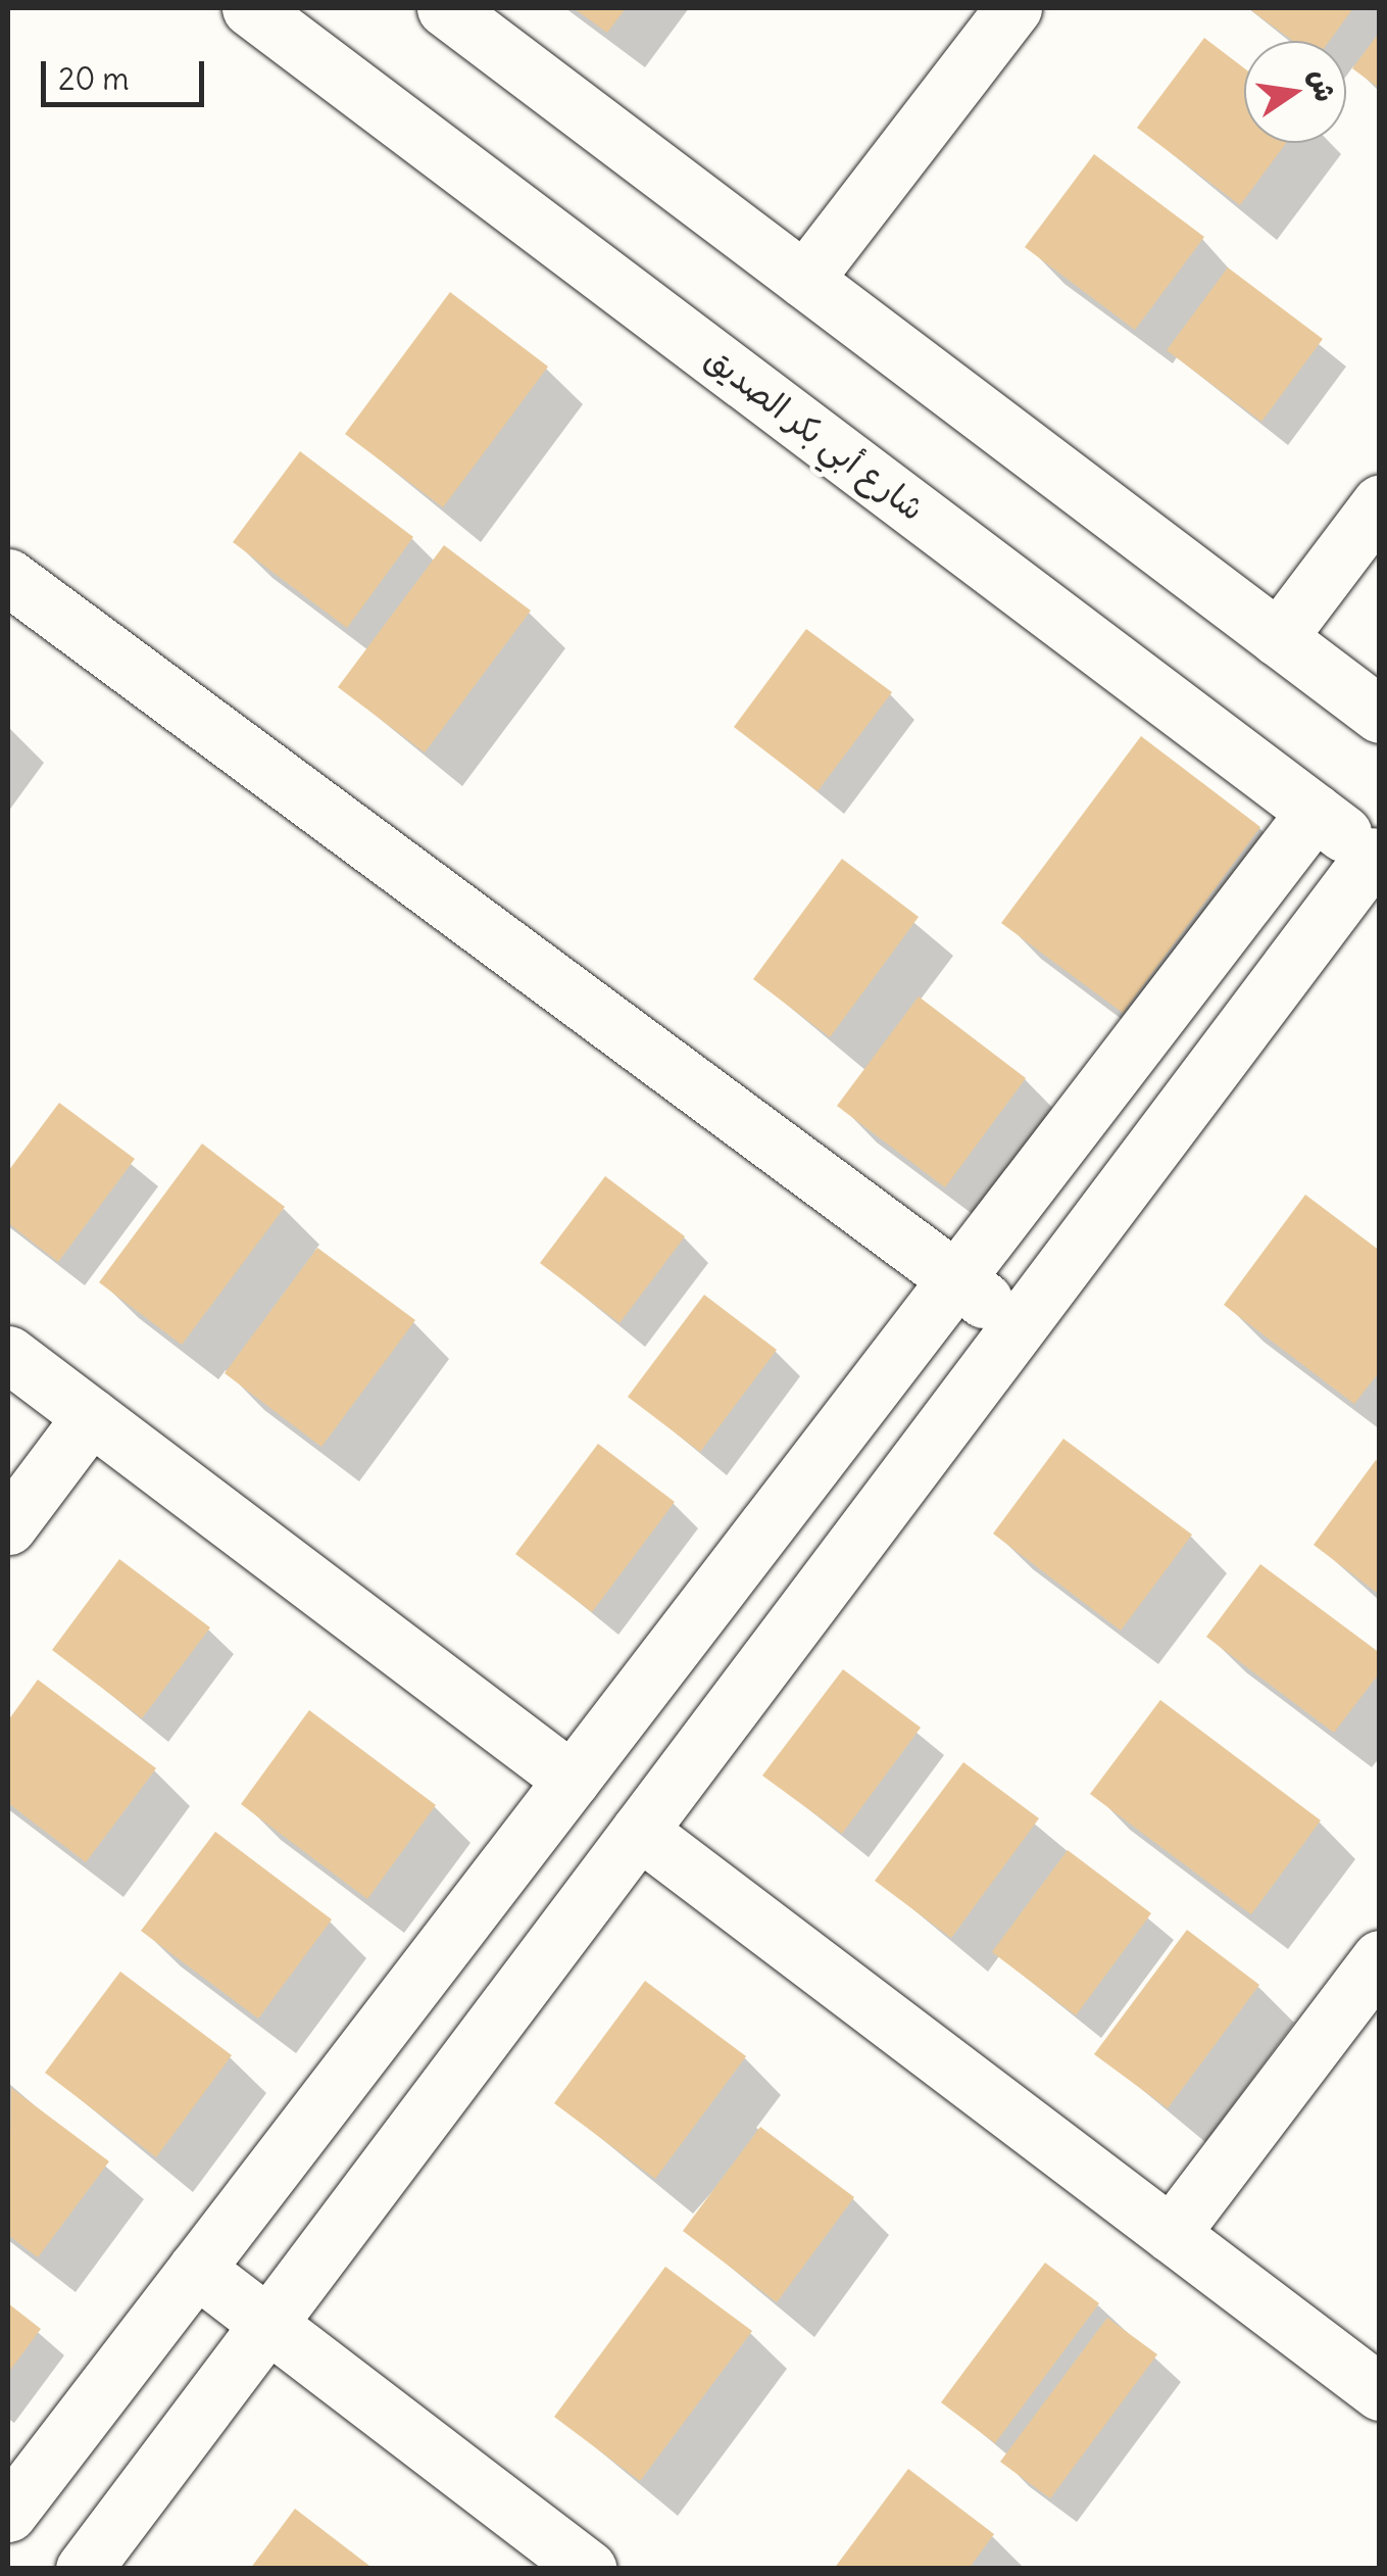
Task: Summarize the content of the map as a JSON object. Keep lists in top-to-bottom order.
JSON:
{
  "streets": {
    "street": ["شارع أبي بكر الصديق"]
  },
  "scale_bar": "20 m",
  "north": "right"
}
